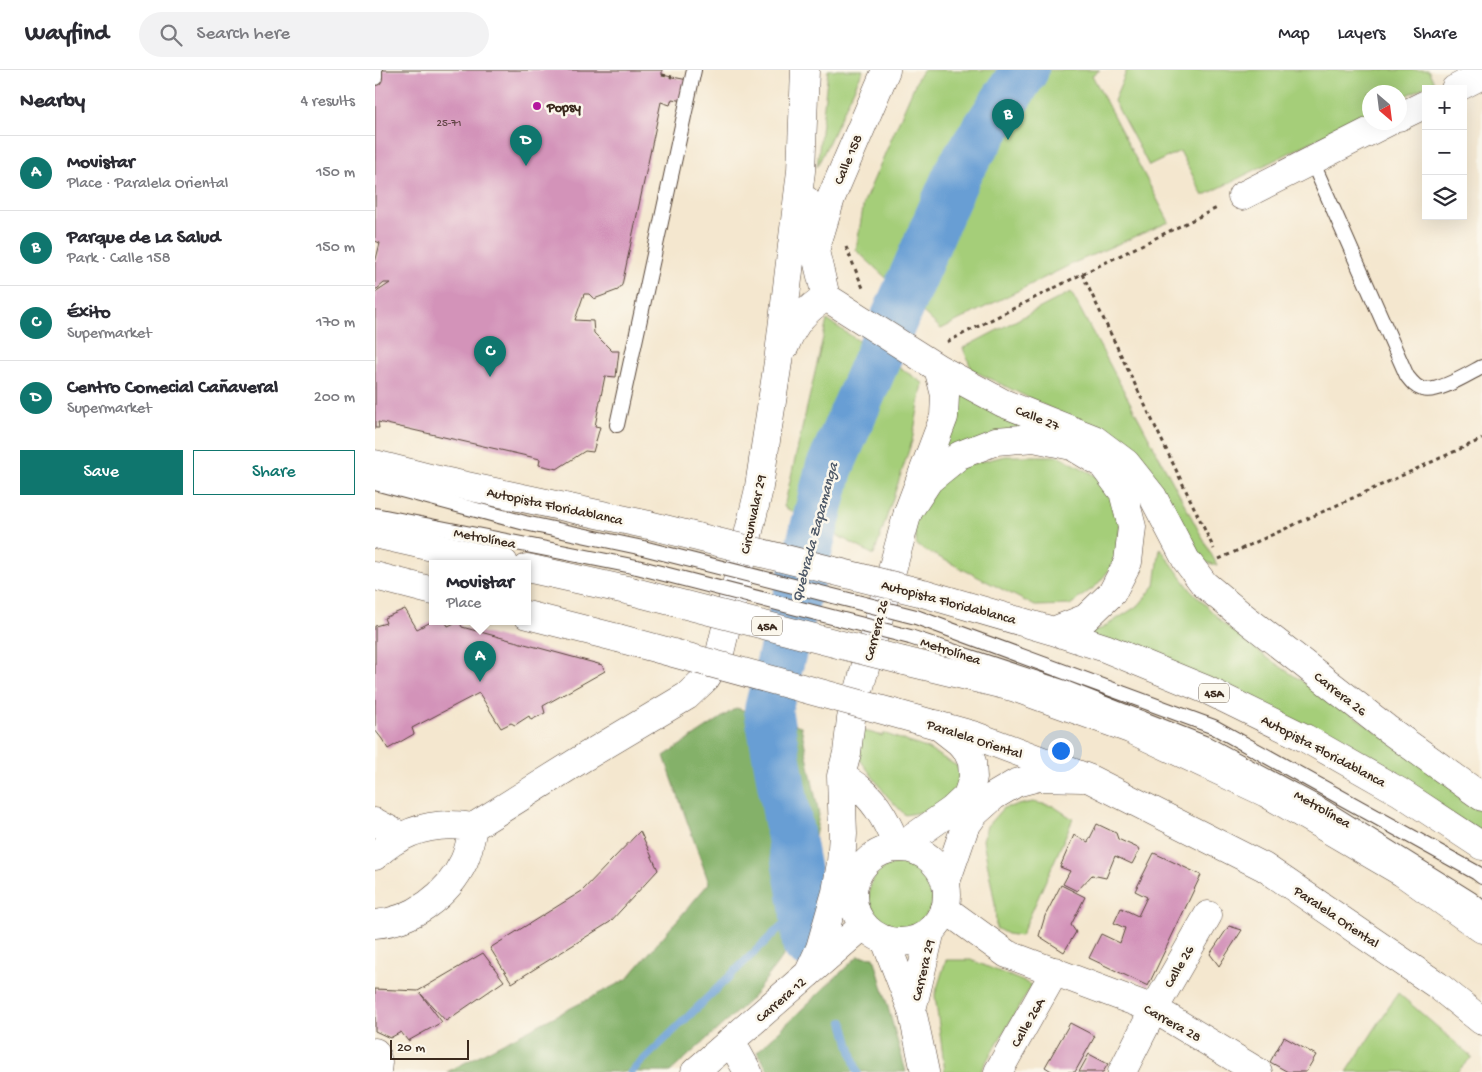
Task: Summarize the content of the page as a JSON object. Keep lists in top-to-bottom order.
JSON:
{
  "streets": {
    "main road": [
      "Calle 158",
      "Calle 27",
      "Autopista Floridablanca",
      "Circunvalar 29",
      "45A",
      "Carrera 26",
      "Paralela Oriental",
      "Calle 26",
      "Carrera 29",
      "Carrera 12",
      "Calle 26A",
      "Carrera 28"
    ],
    "lane": ["Metrolínea"]
  },
  "crossings": [
    ["Calle 27", "Carrera 26"],
    ["Autopista Floridablanca", "Metrolínea"],
    ["Metrolínea", "45A"],
    ["Carrera 26", "Carrera 12"],
    ["Calle 26", "Carrera 28"],
    ["Carrera 29", "Carrera 12"],
    ["Carrera 29", "Carrera 28"],
    ["Carrera 12", "Carrera 28"],
    ["Calle 26A", "Carrera 28"]
  ],
  "water": ["Quebrada Zapamanga"],
  "places": ["Popsy"],
  "house_numbers": ["25-71"],
  "scale_bar": "20 m",
  "north": "bottom right",
  "page": {
    "header": "Wayfind",
    "search": "Search here",
    "nav": ["Map", "Layers", "Share"],
    "heading": ["Nearby", "4 results"],
    "map_buttons": ["+", "−"],
    "pins": [
      "B",
      "D",
      "C",
      "A"
    ],
    "list": [
      {
        "mark": "A",
        "name": "Movistar",
        "note": "Place · Paralela Oriental",
        "value": "150 m"
      },
      {
        "mark": "B",
        "name": "Parque de La Salud",
        "note": "Park · Calle 158",
        "value": "150 m"
      },
      {
        "mark": "C",
        "name": "Éxito",
        "note": "Supermarket",
        "value": "170 m"
      },
      {
        "mark": "D",
        "name": "Centro Comecial Cañaveral",
        "note": "Supermarket",
        "value": "200 m"
      }
    ],
    "buttons": ["Save", "Share"],
    "popup": ["Movistar", "Place"],
    "scale": "20 m"
  }
}
